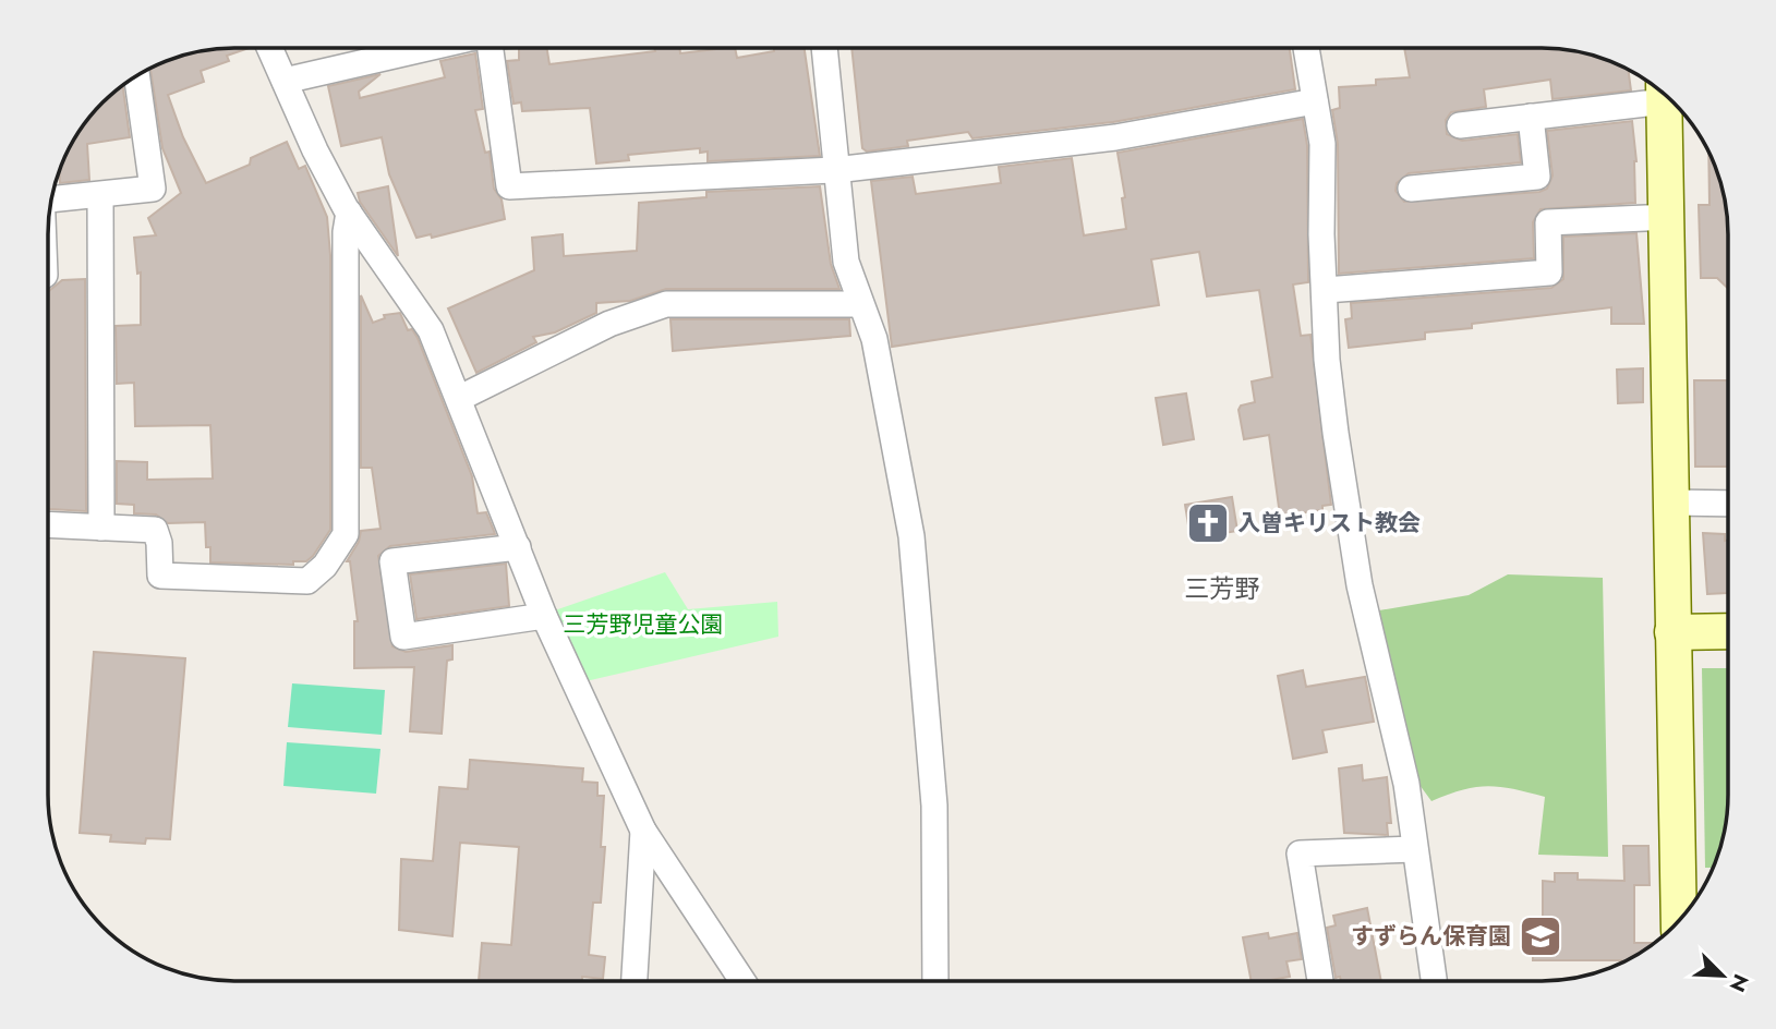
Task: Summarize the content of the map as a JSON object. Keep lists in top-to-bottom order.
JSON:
{
  "districts": ["三芳野"],
  "parks": ["三芳野児童公園"],
  "places": {
    "church": ["入曽キリスト教会"],
    "school or university": ["すずらん保育園"]
  },
  "north": "bottom right"
}
